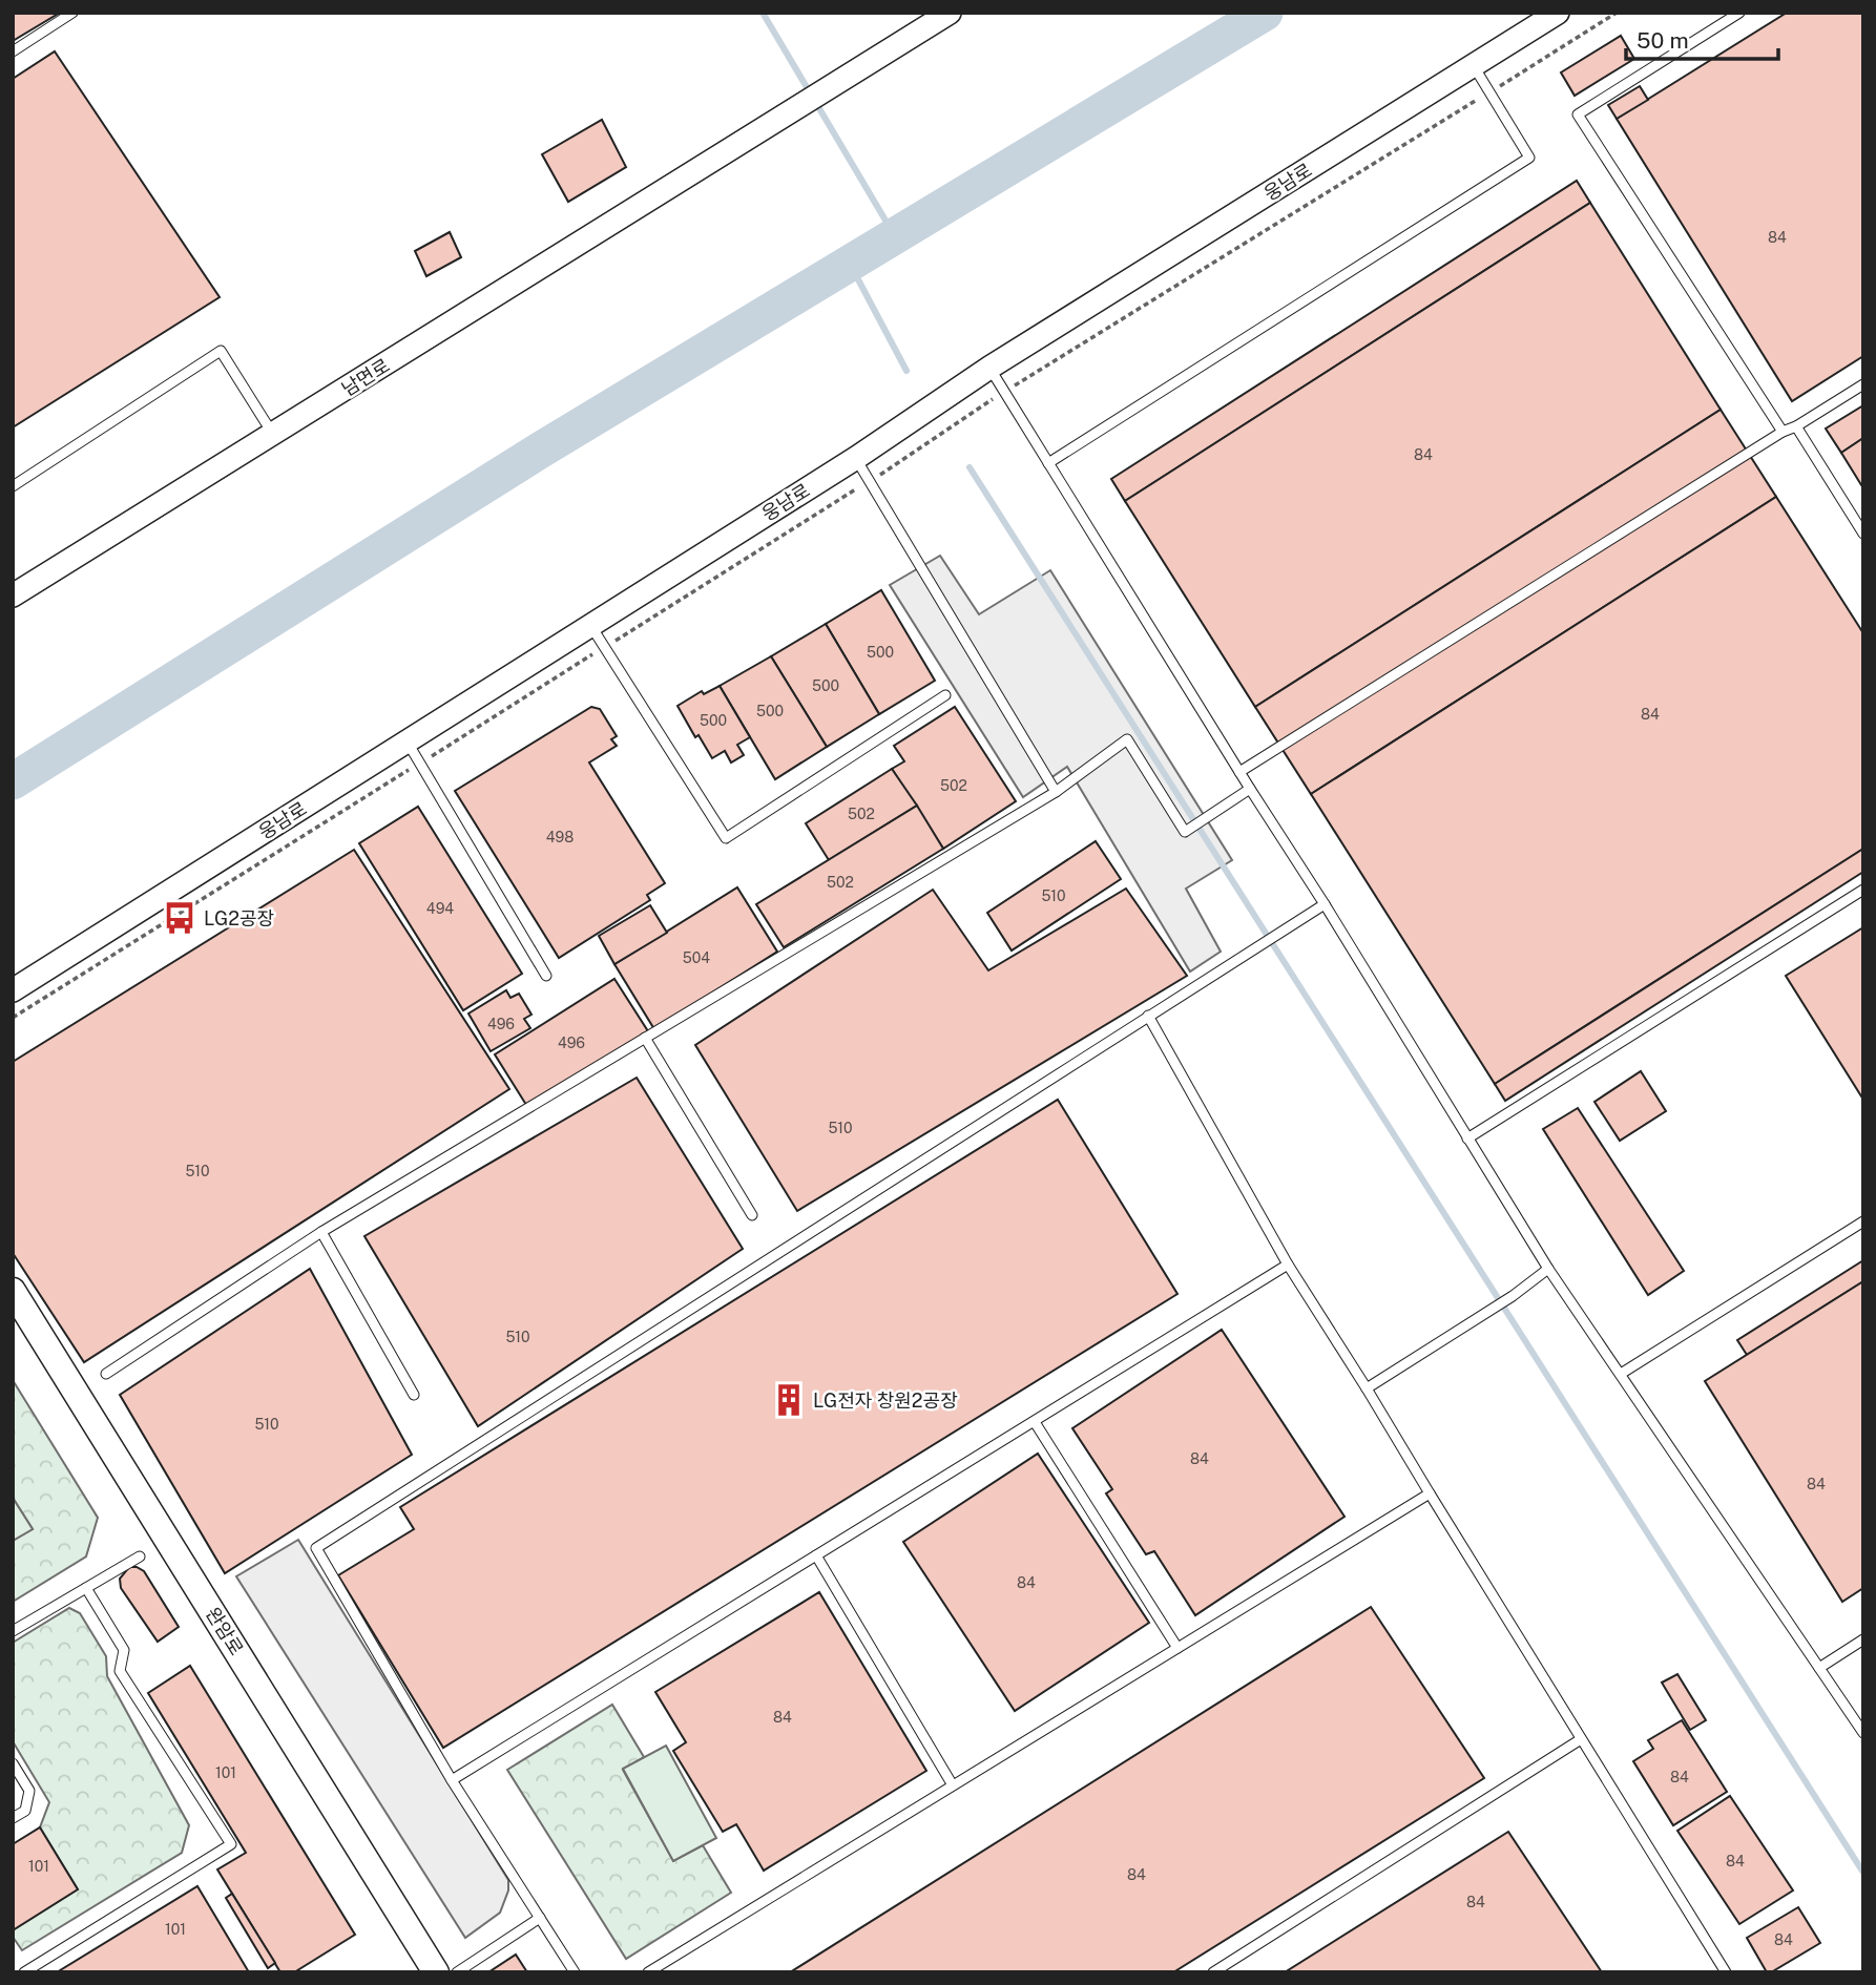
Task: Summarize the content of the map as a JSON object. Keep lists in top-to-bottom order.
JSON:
{
  "streets": {
    "main road": ["완암로"],
    "street": ["웅남로", "남면로"]
  },
  "places": {
    "bus stop": ["LG2공장"],
    "building": ["LG전자 창원2공장"]
  },
  "house_numbers": [
    "84",
    "84",
    "500",
    "500",
    "500",
    "84",
    "500",
    "502",
    "502",
    "498",
    "502",
    "510",
    "494",
    "504",
    "496",
    "496",
    "510",
    "510",
    "510",
    "510",
    "84",
    "84",
    "84",
    "84",
    "101",
    "84",
    "84",
    "101",
    "84",
    "84",
    "101",
    "84"
  ],
  "scale_bar": "50 m"
}
